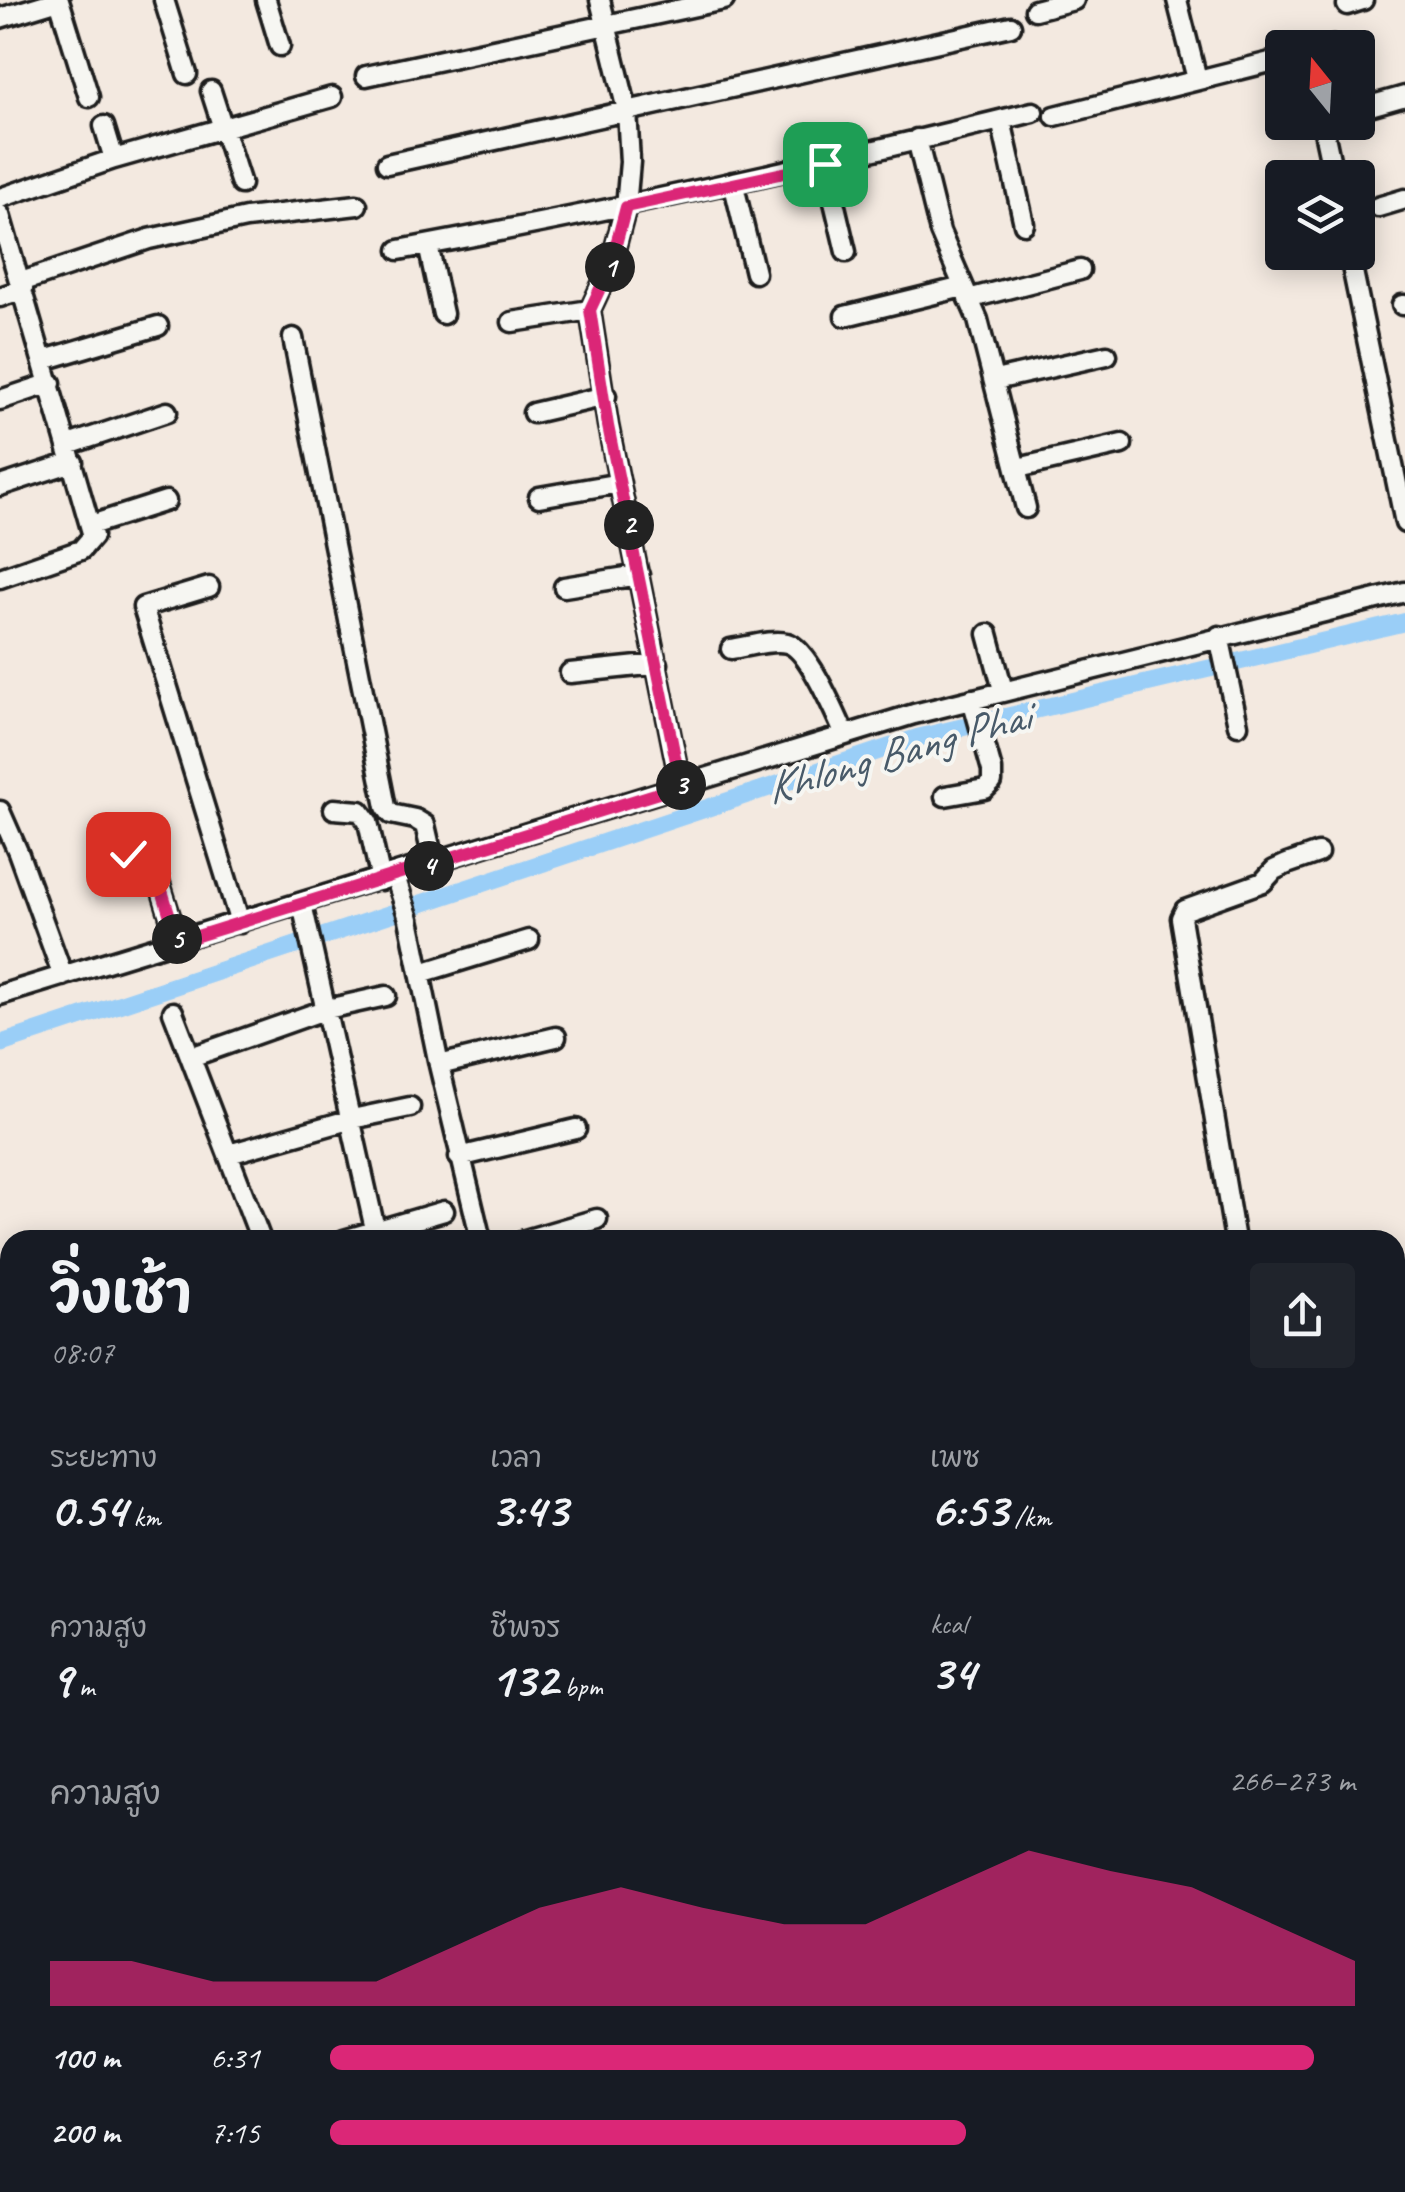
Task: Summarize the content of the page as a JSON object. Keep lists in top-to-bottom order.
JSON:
{
  "water": ["Khlong Bang Phai"],
  "north": "top",
  "page": {
    "pins": [
      "1",
      "2",
      "3",
      "4",
      "5"
    ],
    "heading": ["วิ่งเช้า", "08:07"],
    "stats": [
      ["ระยะทาง", "0.54 km"],
      ["เวลา", "3:43"],
      ["เพซ", "6:53 /km"],
      ["ความสูง", "9 m"],
      ["ชีพจร", "132 bpm"],
      ["kcal", "34"]
    ],
    "chart": ["ความสูง", "266–273 m"],
    "list": [
      {
        "name": "100 m",
        "note": "6:31"
      },
      {
        "name": "200 m",
        "note": "7:15"
      }
    ]
  }
}
